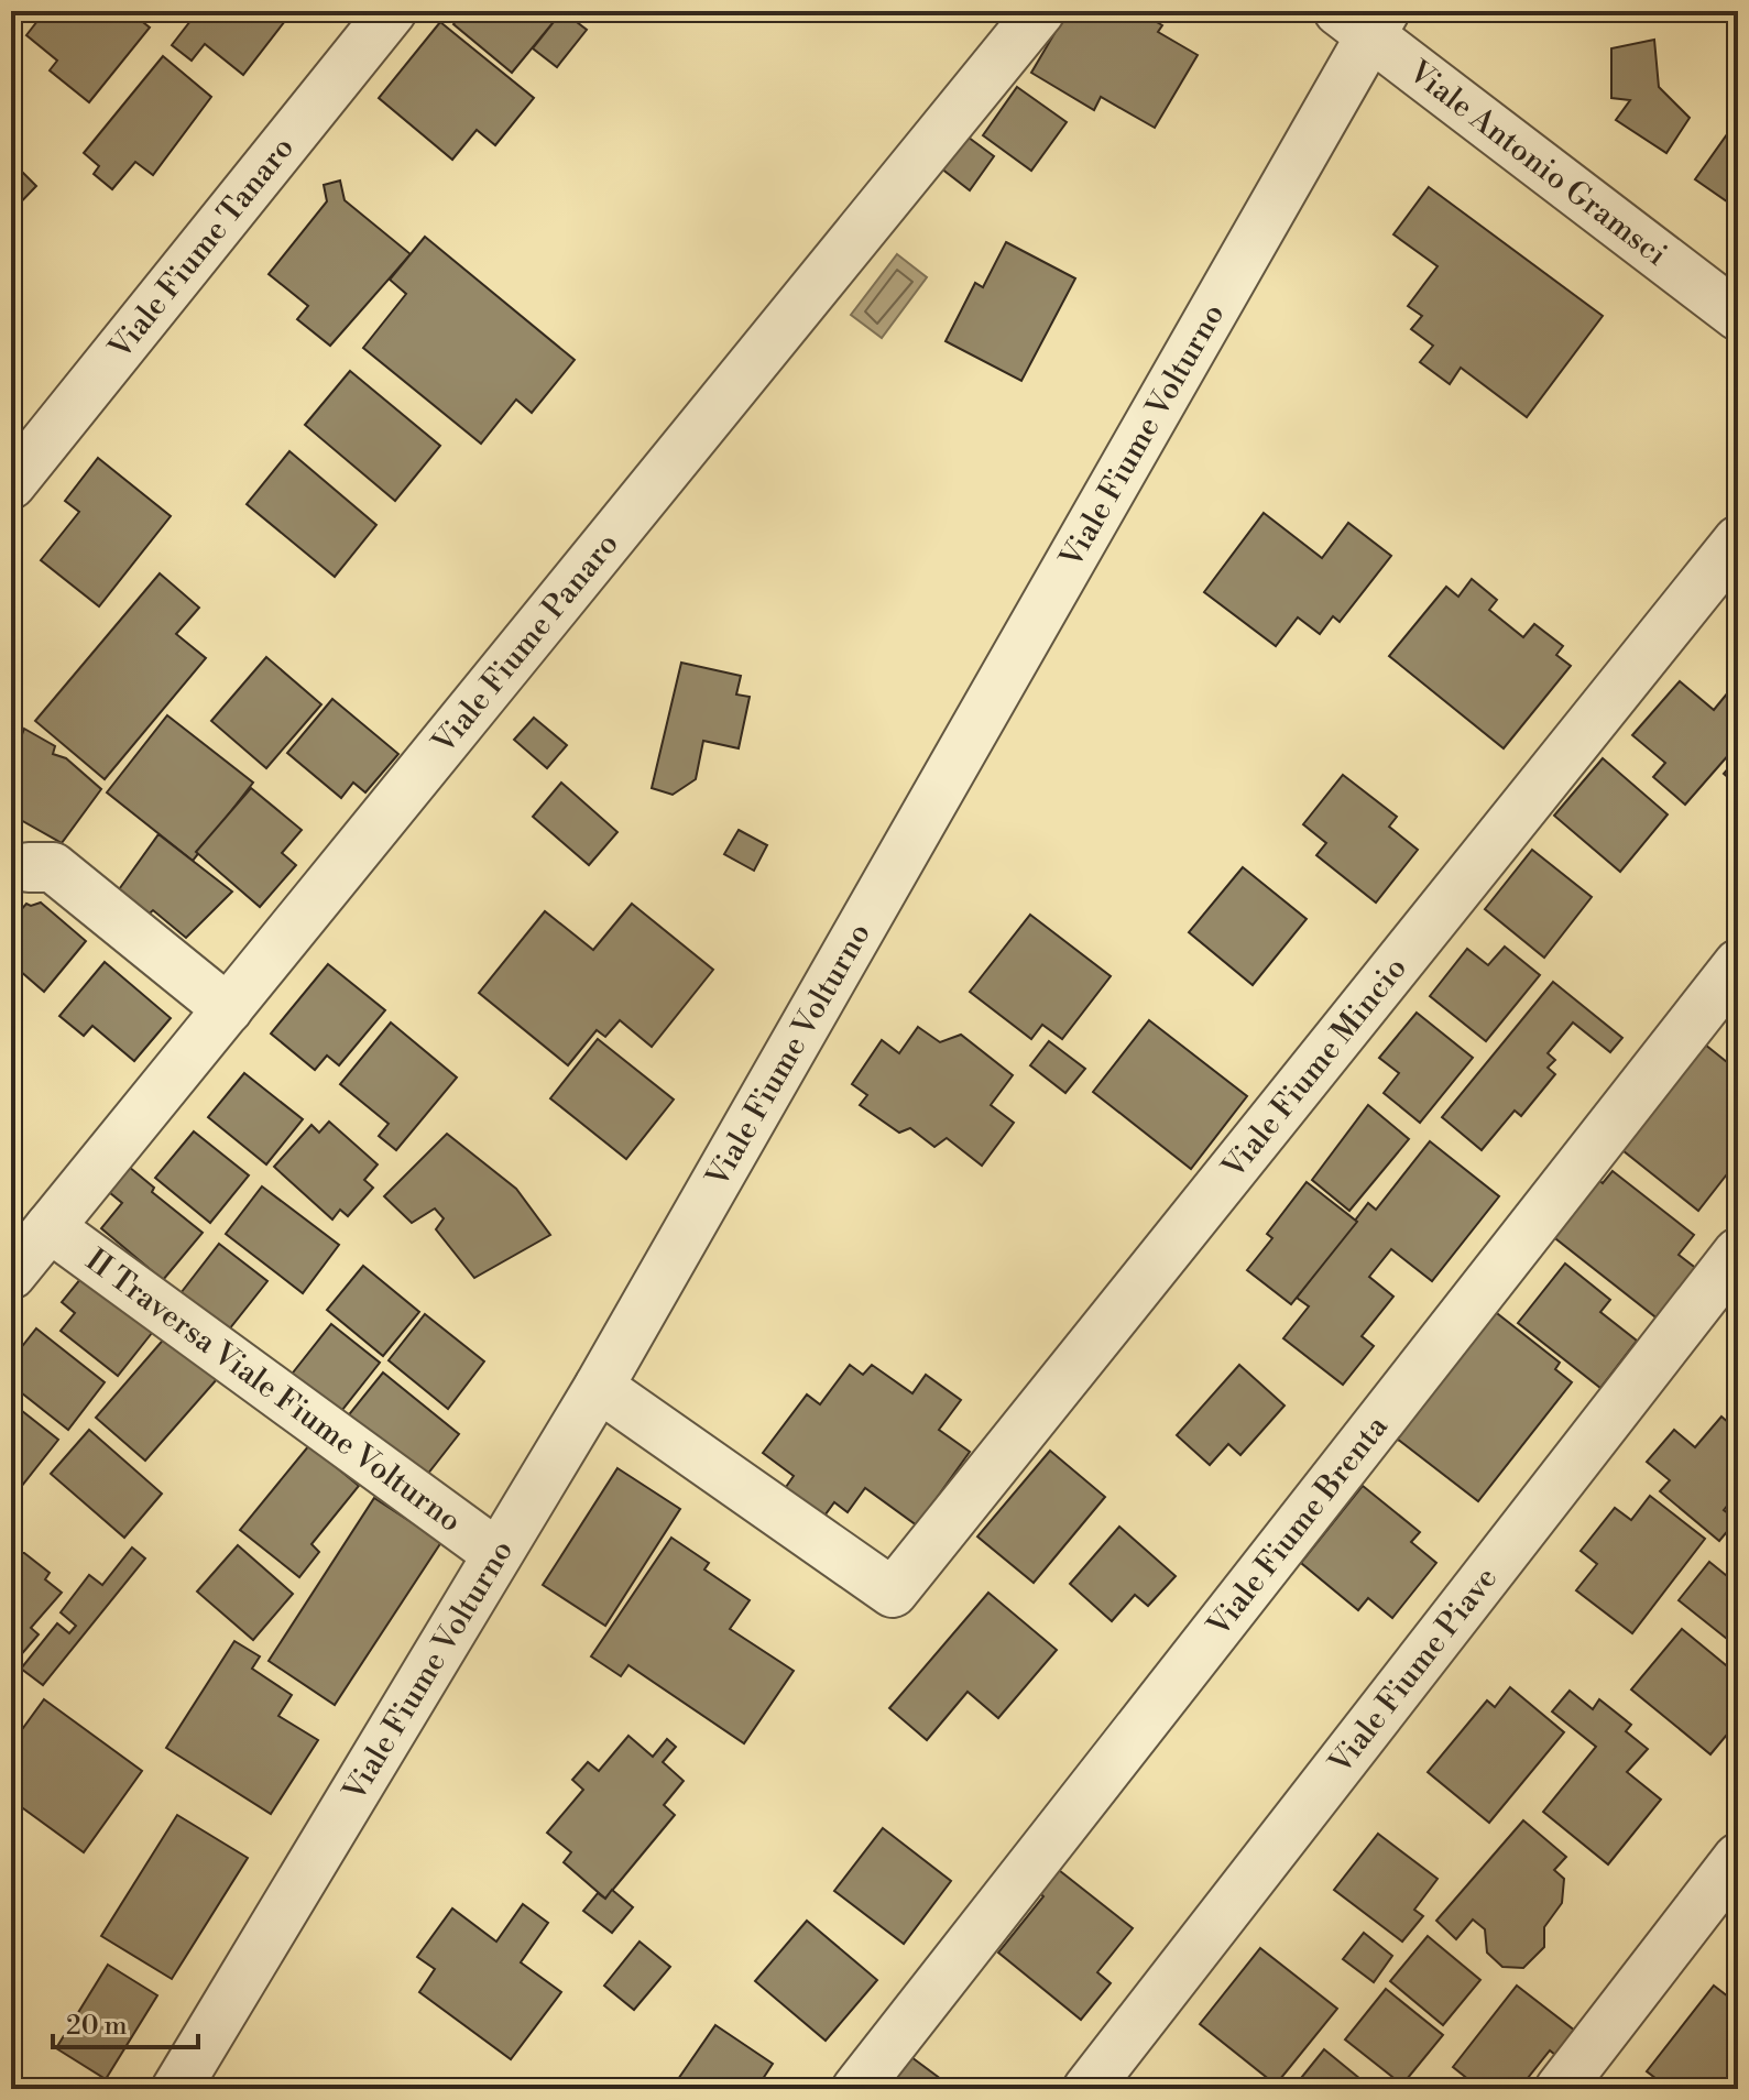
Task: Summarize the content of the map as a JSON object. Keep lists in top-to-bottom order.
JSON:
{
  "streets": {
    "street": [
      "Viale Antonio Gramsci",
      "Viale Fiume Tanaro",
      "Viale Fiume Volturno",
      "Viale Fiume Panaro",
      "Viale Fiume Mincio",
      "II Traversa Viale Fiume Volturno",
      "Viale Fiume Brenta",
      "Viale Fiume Piave"
    ]
  },
  "crossings": [
    ["Viale Antonio Gramsci", "Viale Fiume Volturno"],
    ["Viale Fiume Volturno", "Viale Fiume Mincio"],
    ["Viale Fiume Volturno", "II Traversa Viale Fiume Volturno"],
    ["Viale Fiume Panaro", "II Traversa Viale Fiume Volturno"]
  ],
  "scale_bar": "20 m"
}
